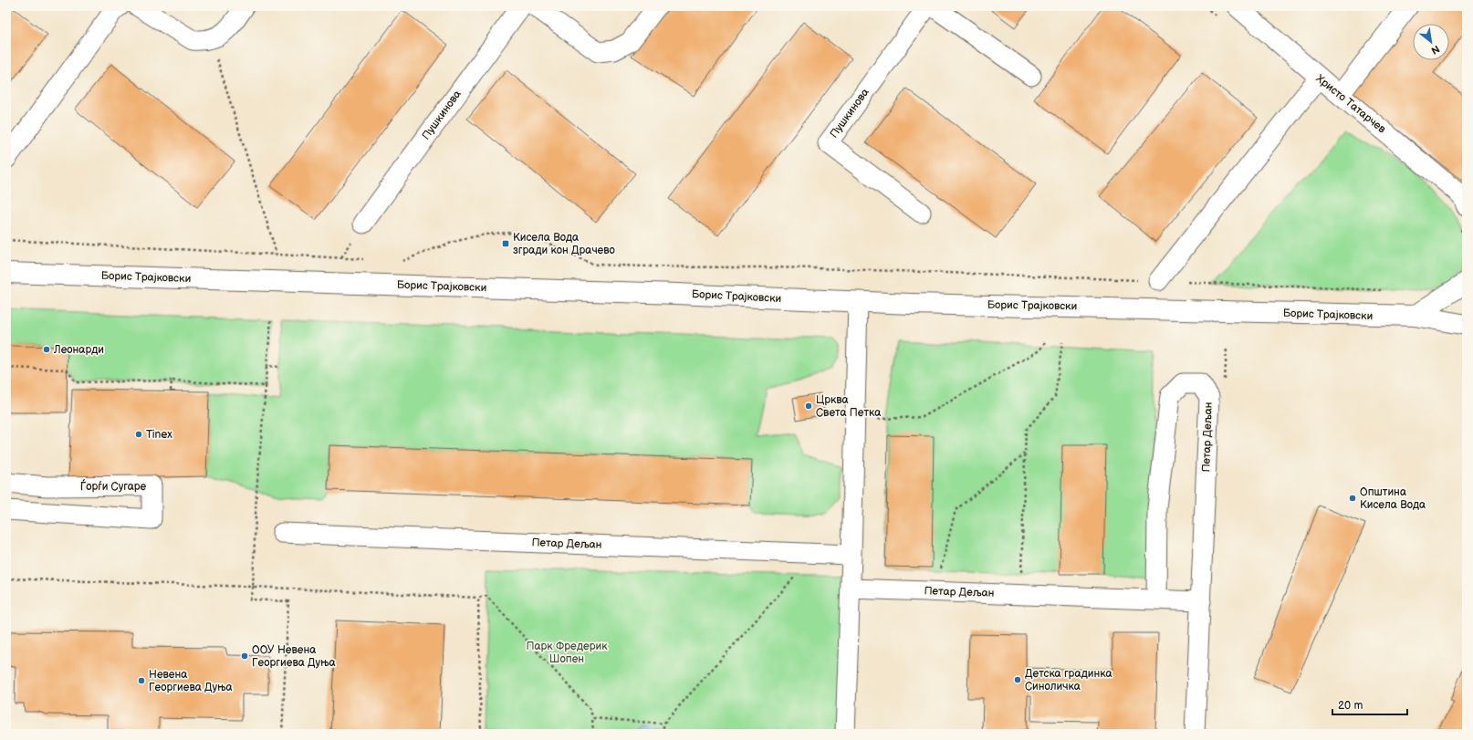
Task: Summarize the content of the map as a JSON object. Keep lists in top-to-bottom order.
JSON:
{
  "streets": {
    "street": [
      "Христо Татарчев",
      "Пушкинова",
      "Борис Трајковски",
      "Петар Дељан",
      "Ѓорѓи Сугаре"
    ]
  },
  "parks": ["Парк Фредерик Шопен"],
  "places": {
    "transit": ["Кисела Вода згради кон Драчево"],
    "other": [
      "Леонарди",
      "Црква Света Петка",
      "Tinex",
      "Општина Кисела Вода",
      "ООУ Невена Георгиева Дуња",
      "Детска градинка Синоличка",
      "Невена Георгиева Дуња"
    ]
  },
  "scale_bar": "20 m",
  "north": "bottom right"
}
